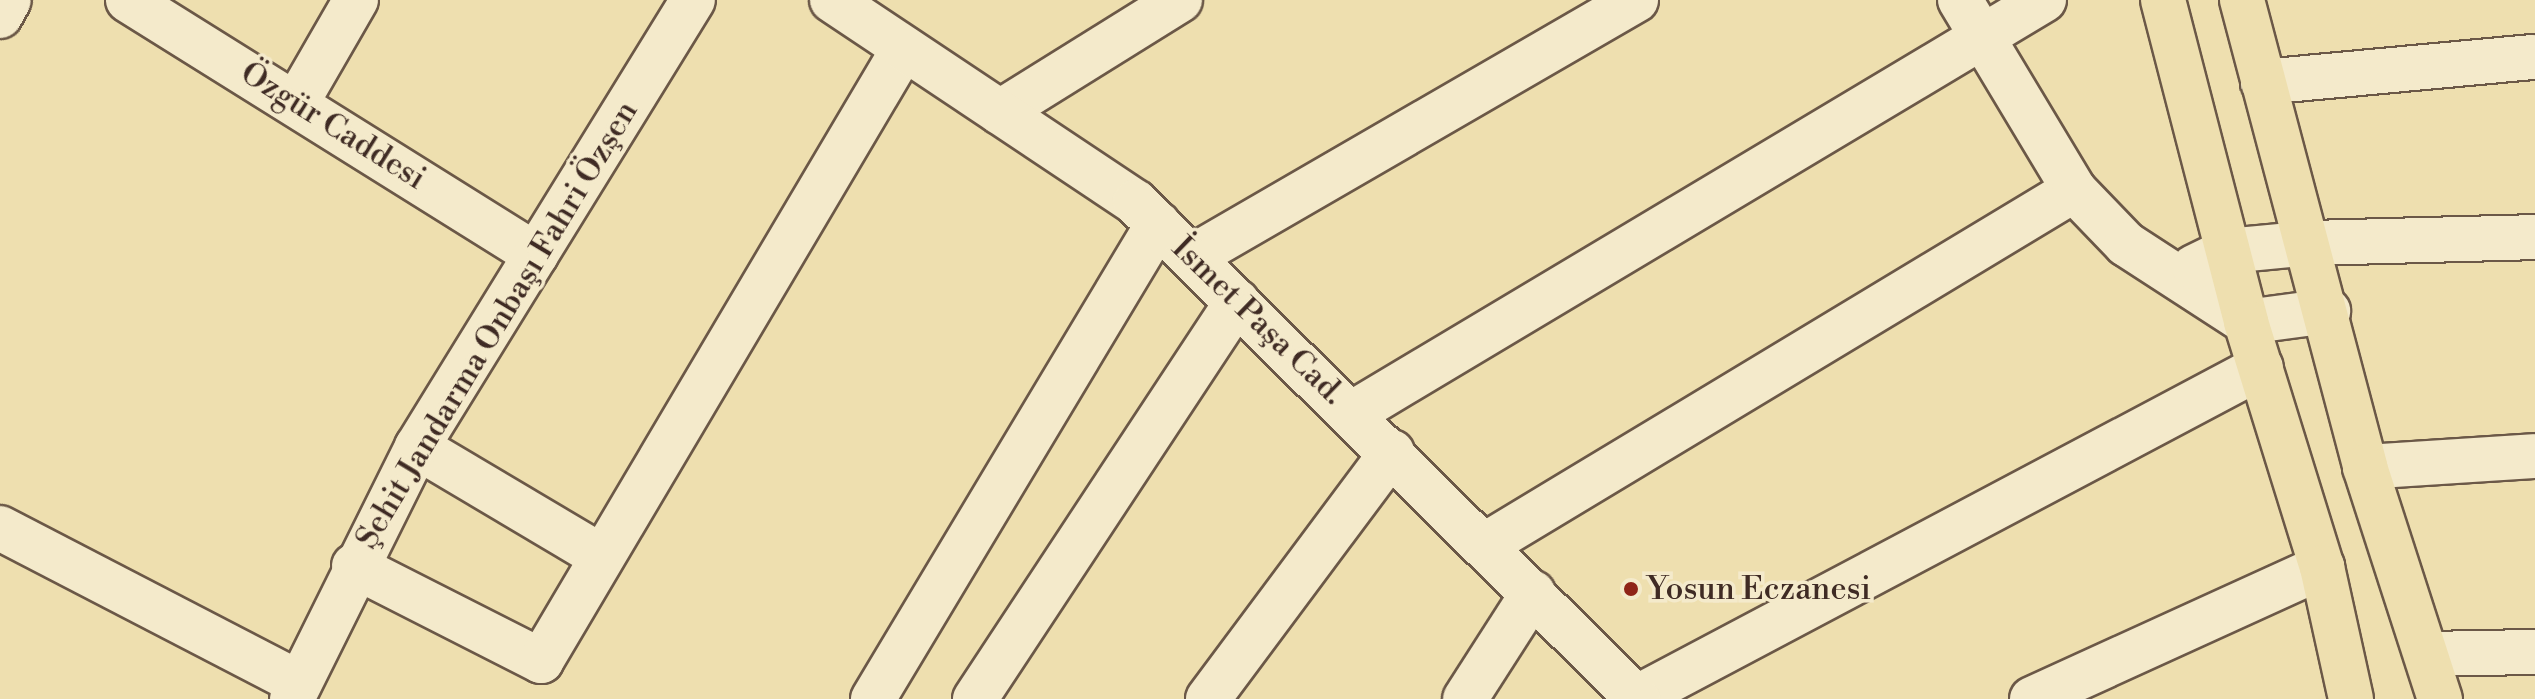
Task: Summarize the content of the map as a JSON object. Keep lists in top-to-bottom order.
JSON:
{
  "streets": {
    "street": ["Özgür Caddesi", "İsmet Paşa Cad.", "Şehit Jandarma Onbaşı Fahri Özşen"]
  },
  "crossings": [
    ["Özgür Caddesi", "Şehit Jandarma Onbaşı Fahri Özşen"]
  ],
  "places": ["Yosun Eczanesi"]
}
